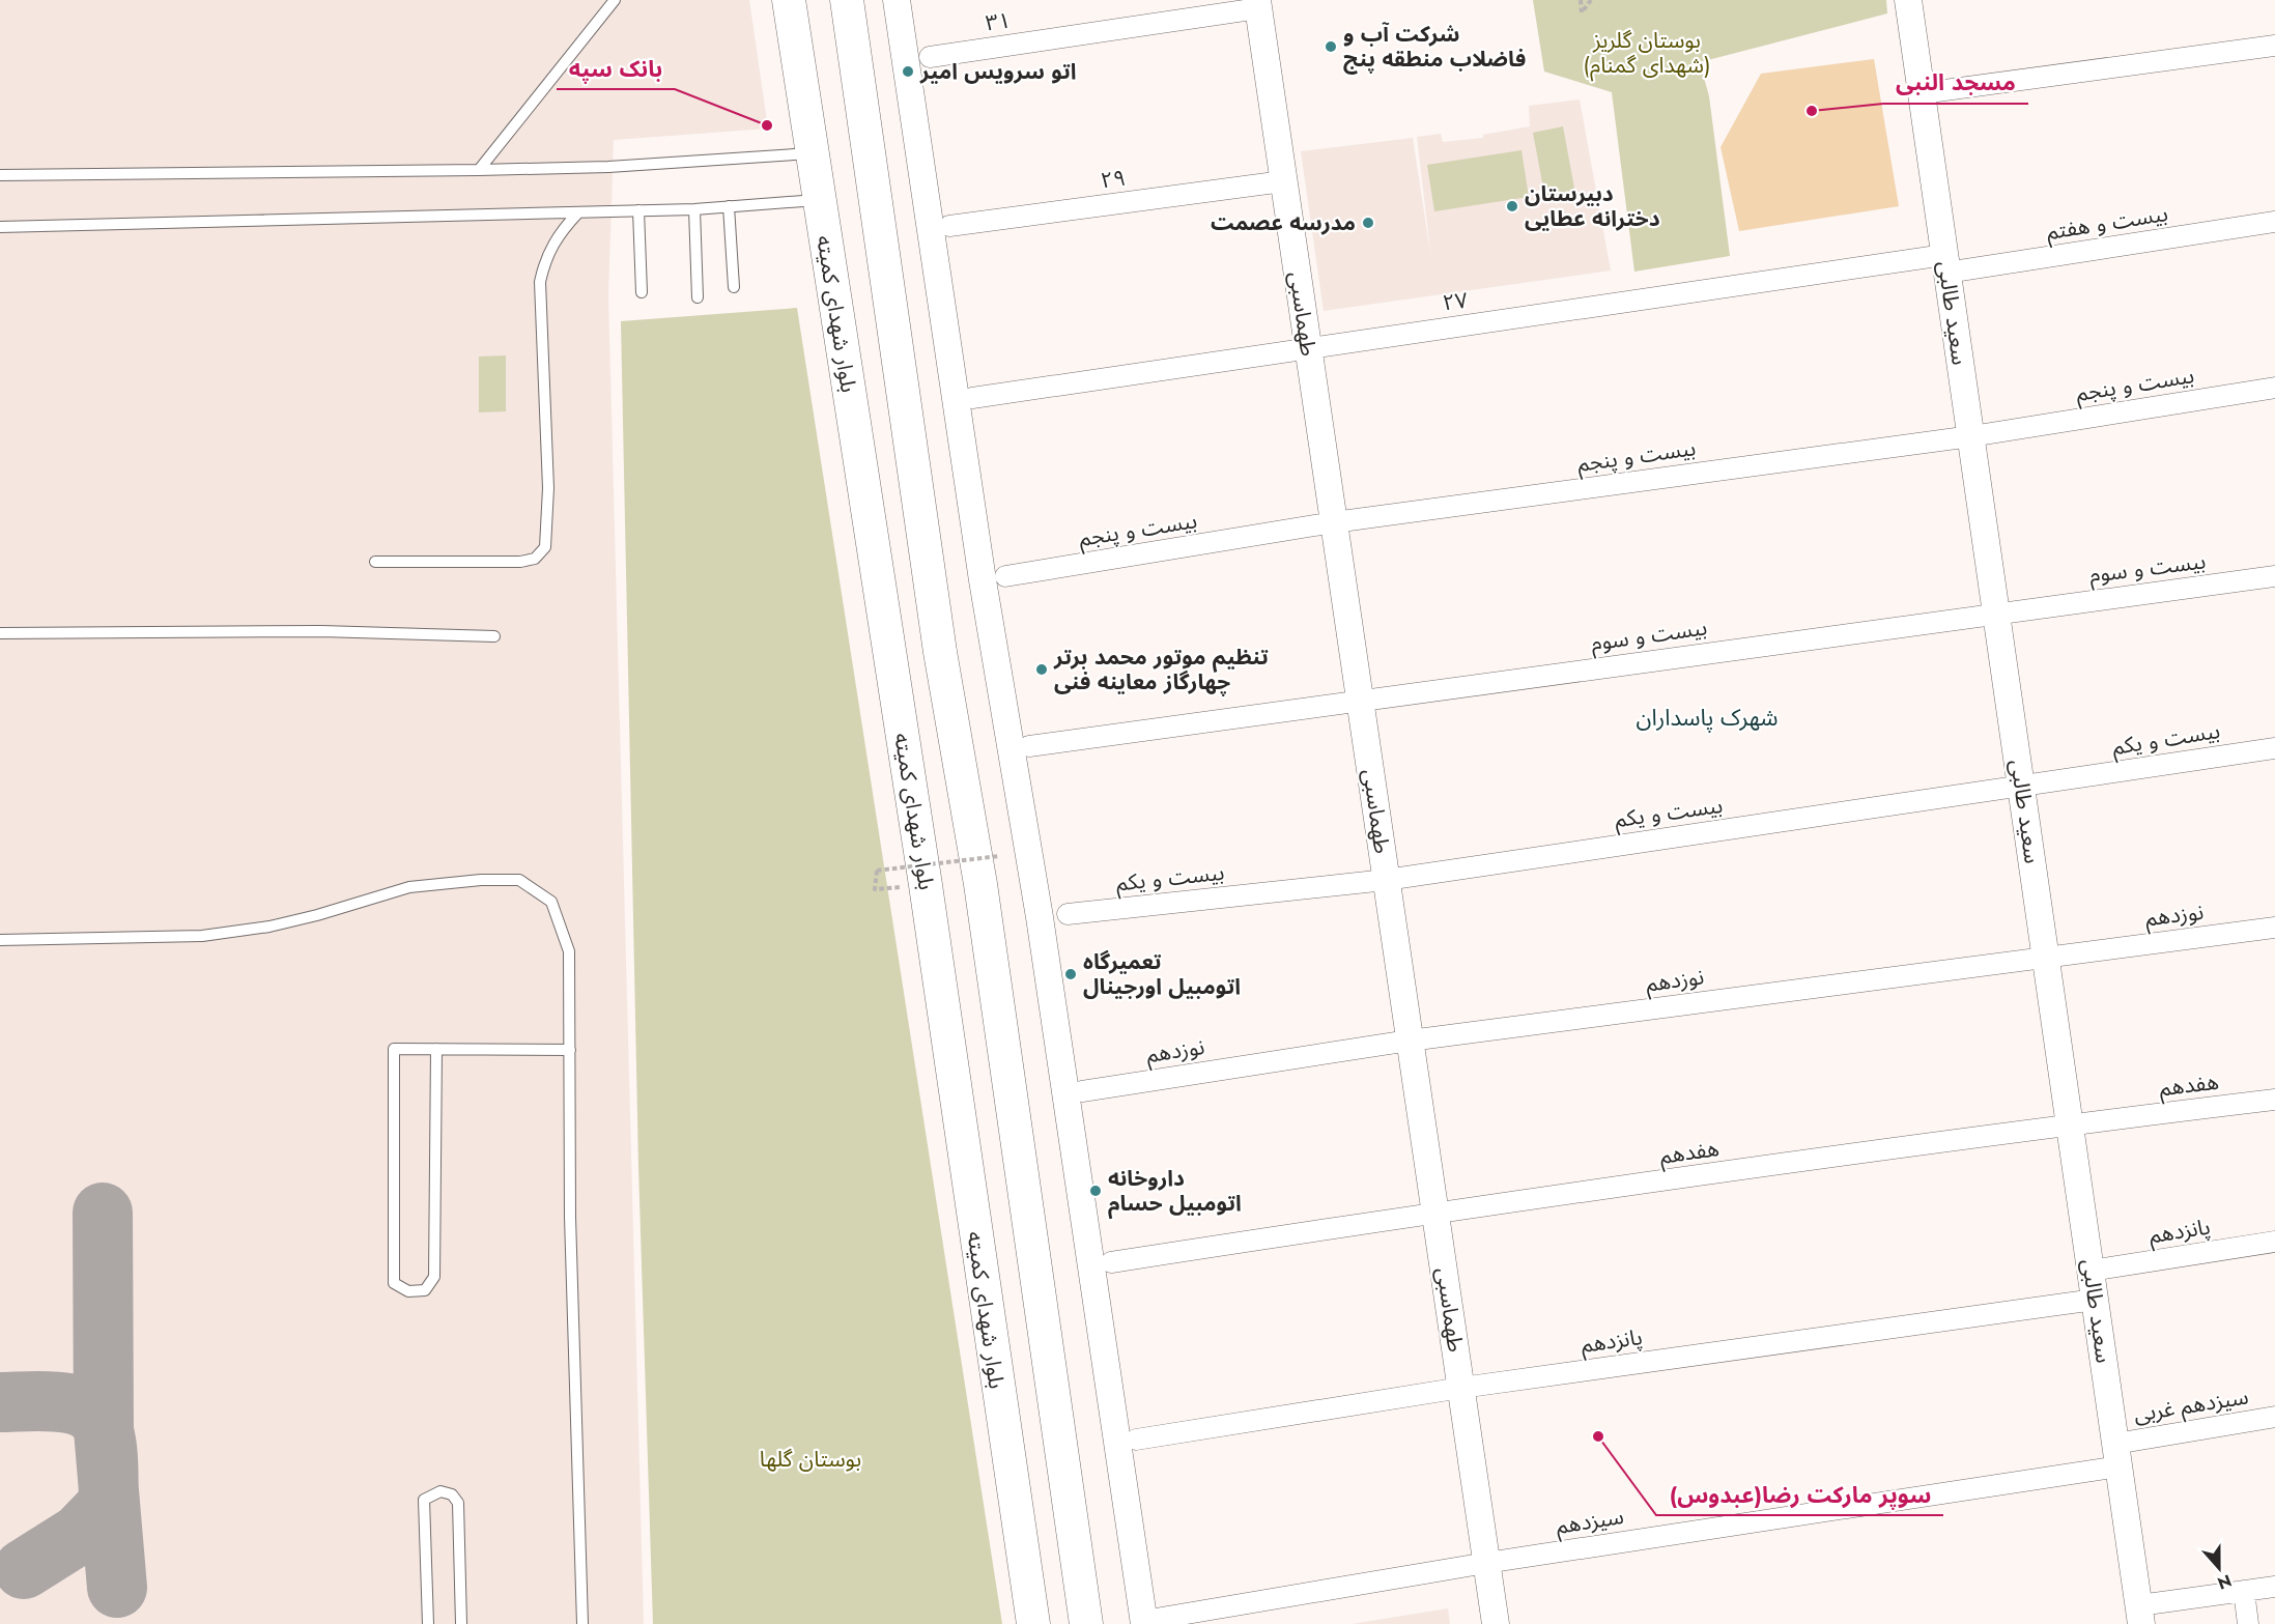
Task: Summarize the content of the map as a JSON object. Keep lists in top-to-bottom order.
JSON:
{
  "streets": {
    "main road": ["بلوار شهدای کمیته"],
    "street": [
      "۳۱",
      "۲۹",
      "بیست و هفتم",
      "۲۷",
      "سعید طالبی",
      "طهماسبی",
      "بیست و پنجم",
      "بیست و سوم",
      "بیست و یکم",
      "نوزدهم",
      "هفدهم",
      "پانزدهم",
      "سیزدهم غربی",
      "سیزدهم"
    ]
  },
  "crossings": [
    ["۳۱", "طهماسبی"],
    ["۲۹", "طهماسبی"],
    ["بیست و هفتم", "۲۷"],
    ["بیست و هفتم", "سعید طالبی"],
    ["۲۷", "سعید طالبی"],
    ["۲۷", "طهماسبی"],
    ["سعید طالبی", "بیست و پنجم"],
    ["سعید طالبی", "بیست و سوم"],
    ["سعید طالبی", "بیست و یکم"],
    ["سعید طالبی", "نوزدهم"],
    ["سعید طالبی", "هفدهم"],
    ["سعید طالبی", "پانزدهم"],
    ["سعید طالبی", "سیزدهم غربی"],
    ["سعید طالبی", "سیزدهم"],
    ["طهماسبی", "بیست و پنجم"],
    ["طهماسبی", "بیست و سوم"],
    ["طهماسبی", "بیست و یکم"],
    ["طهماسبی", "نوزدهم"],
    ["طهماسبی", "هفدهم"],
    ["طهماسبی", "پانزدهم"],
    ["طهماسبی", "سیزدهم"],
    ["سیزدهم غربی", "سیزدهم"]
  ],
  "districts": ["شهرک پاسداران"],
  "parks": ["بوستان گلریز (شهدای گمنام)", "بوستان گلها"],
  "places": [
    "شرکت آب و فاضلاب منطقه پنج",
    "اتو سرویس امیر",
    "مسجد النبی",
    "بانک سپه",
    "دبیرستان دخترانه عطایی",
    "مدرسه عصمت",
    "تنظیم موتور محمد برتر چهارگاز معاینه فنی",
    "تعمیرگاه اتومبیل اورجینال",
    "داروخانه اتومبیل حسام",
    "سوپر مارکت رضا(عبدوس)"
  ],
  "north": "bottom"
}
